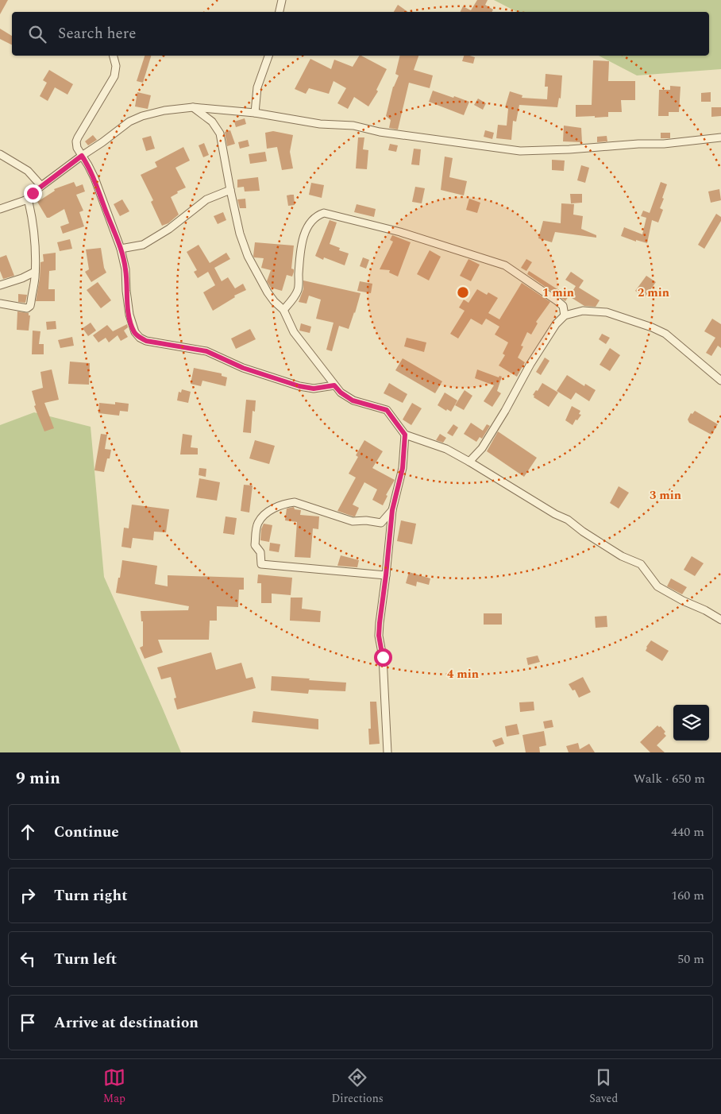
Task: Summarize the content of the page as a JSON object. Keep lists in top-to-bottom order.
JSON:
{
  "page": {
    "search": "Search here",
    "heading": ["9 min", "Walk · 650 m"],
    "list": [
      ["Continue", "440 m"],
      ["Turn right", "160 m"],
      ["Turn left", "50 m"],
      "Arrive at destination"
    ],
    "nav": ["Map", "Directions", "Saved"]
  },
  "rings": [
    "1 min",
    "2 min",
    "3 min",
    "4 min"
  ]
}
